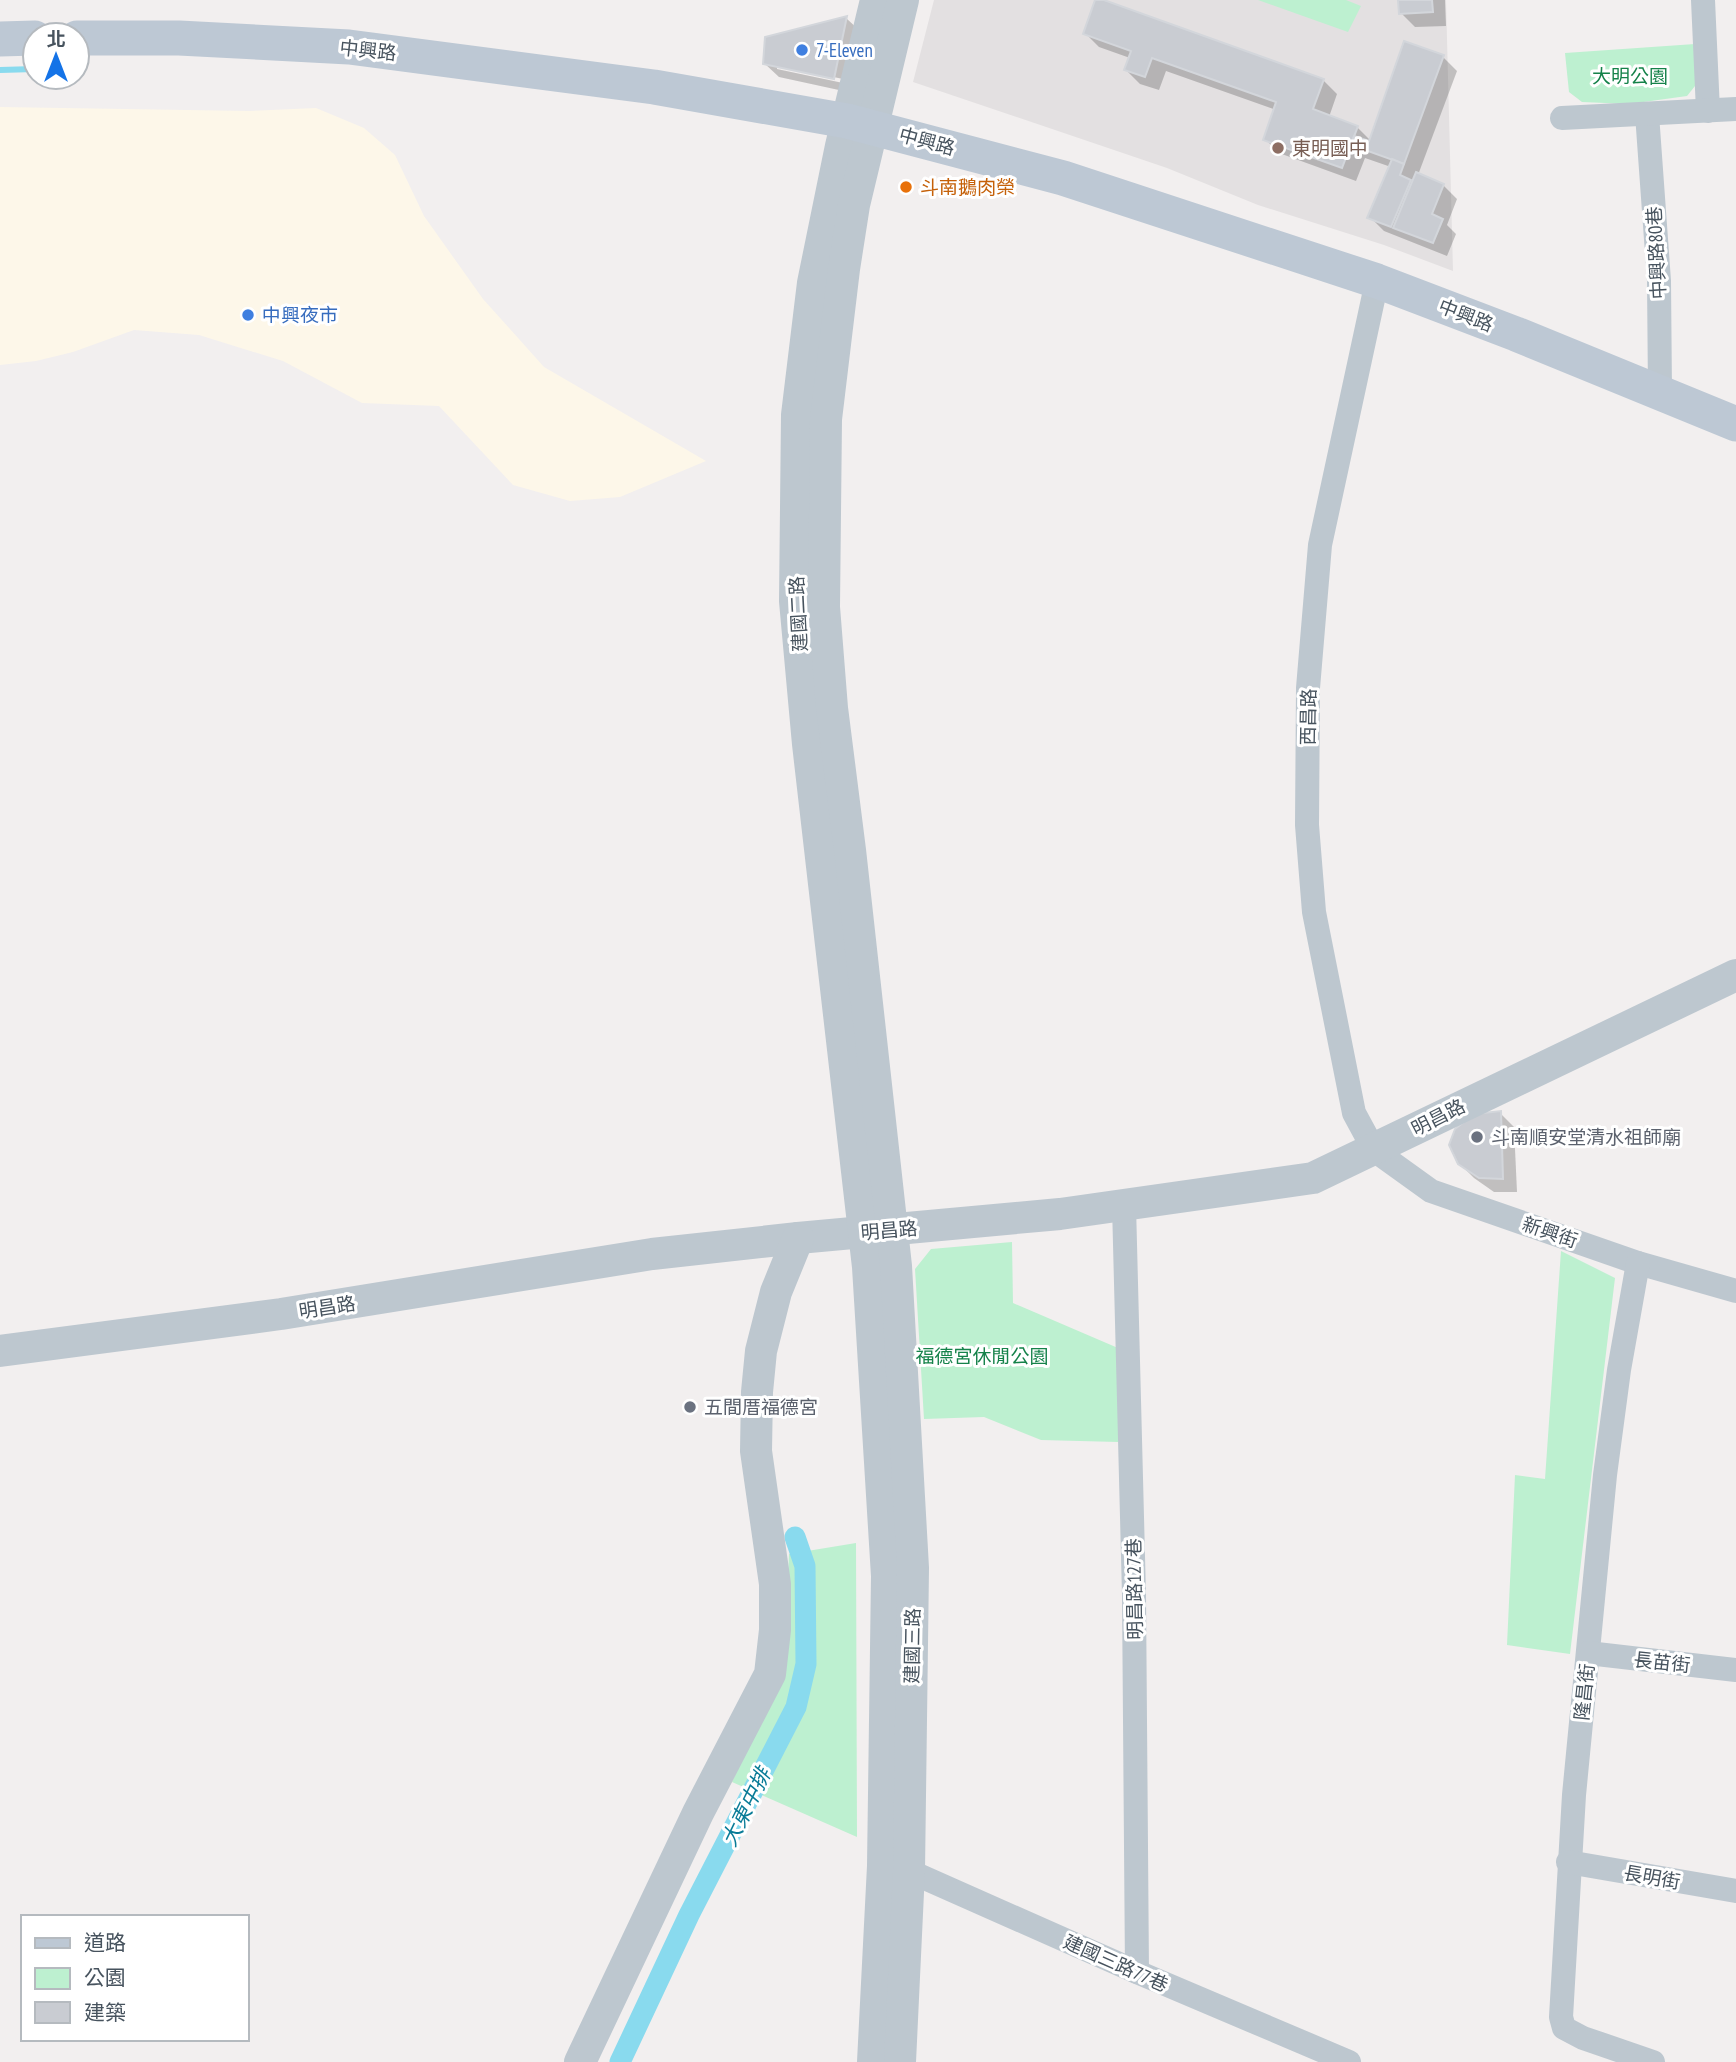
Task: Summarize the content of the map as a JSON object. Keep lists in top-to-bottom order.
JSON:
{
  "streets": {
    "main road": ["中興路"],
    "street": [
      "中興路80巷",
      "建國二路",
      "西昌路",
      "明昌路",
      "新興街",
      "明昌路127巷",
      "建國三路",
      "長苗街",
      "隆昌街",
      "長明街",
      "建國三路77巷"
    ]
  },
  "crossings": [
    ["中興路", "中興路80巷"],
    ["中興路", "建國二路"],
    ["中興路", "西昌路"],
    ["建國二路", "明昌路"],
    ["建國二路", "建國三路"],
    ["西昌路", "明昌路"],
    ["西昌路", "新興街"],
    ["明昌路", "新興街"],
    ["明昌路", "明昌路127巷"],
    ["明昌路", "建國三路"],
    ["新興街", "隆昌街"],
    ["明昌路127巷", "建國三路77巷"],
    ["建國三路", "建國三路77巷"],
    ["長苗街", "隆昌街"],
    ["隆昌街", "長明街"]
  ],
  "water": ["大東中排"],
  "parks": ["大明公園", "福德宮休閒公園"],
  "places": [
    "7-Eleven",
    "東明國中",
    "斗南鵝肉榮",
    "中興夜市",
    "斗南順安堂清水祖師廟",
    "五間厝福德宮"
  ],
  "legend": ["道路", "公園", "建築"],
  "north": "top"
}
